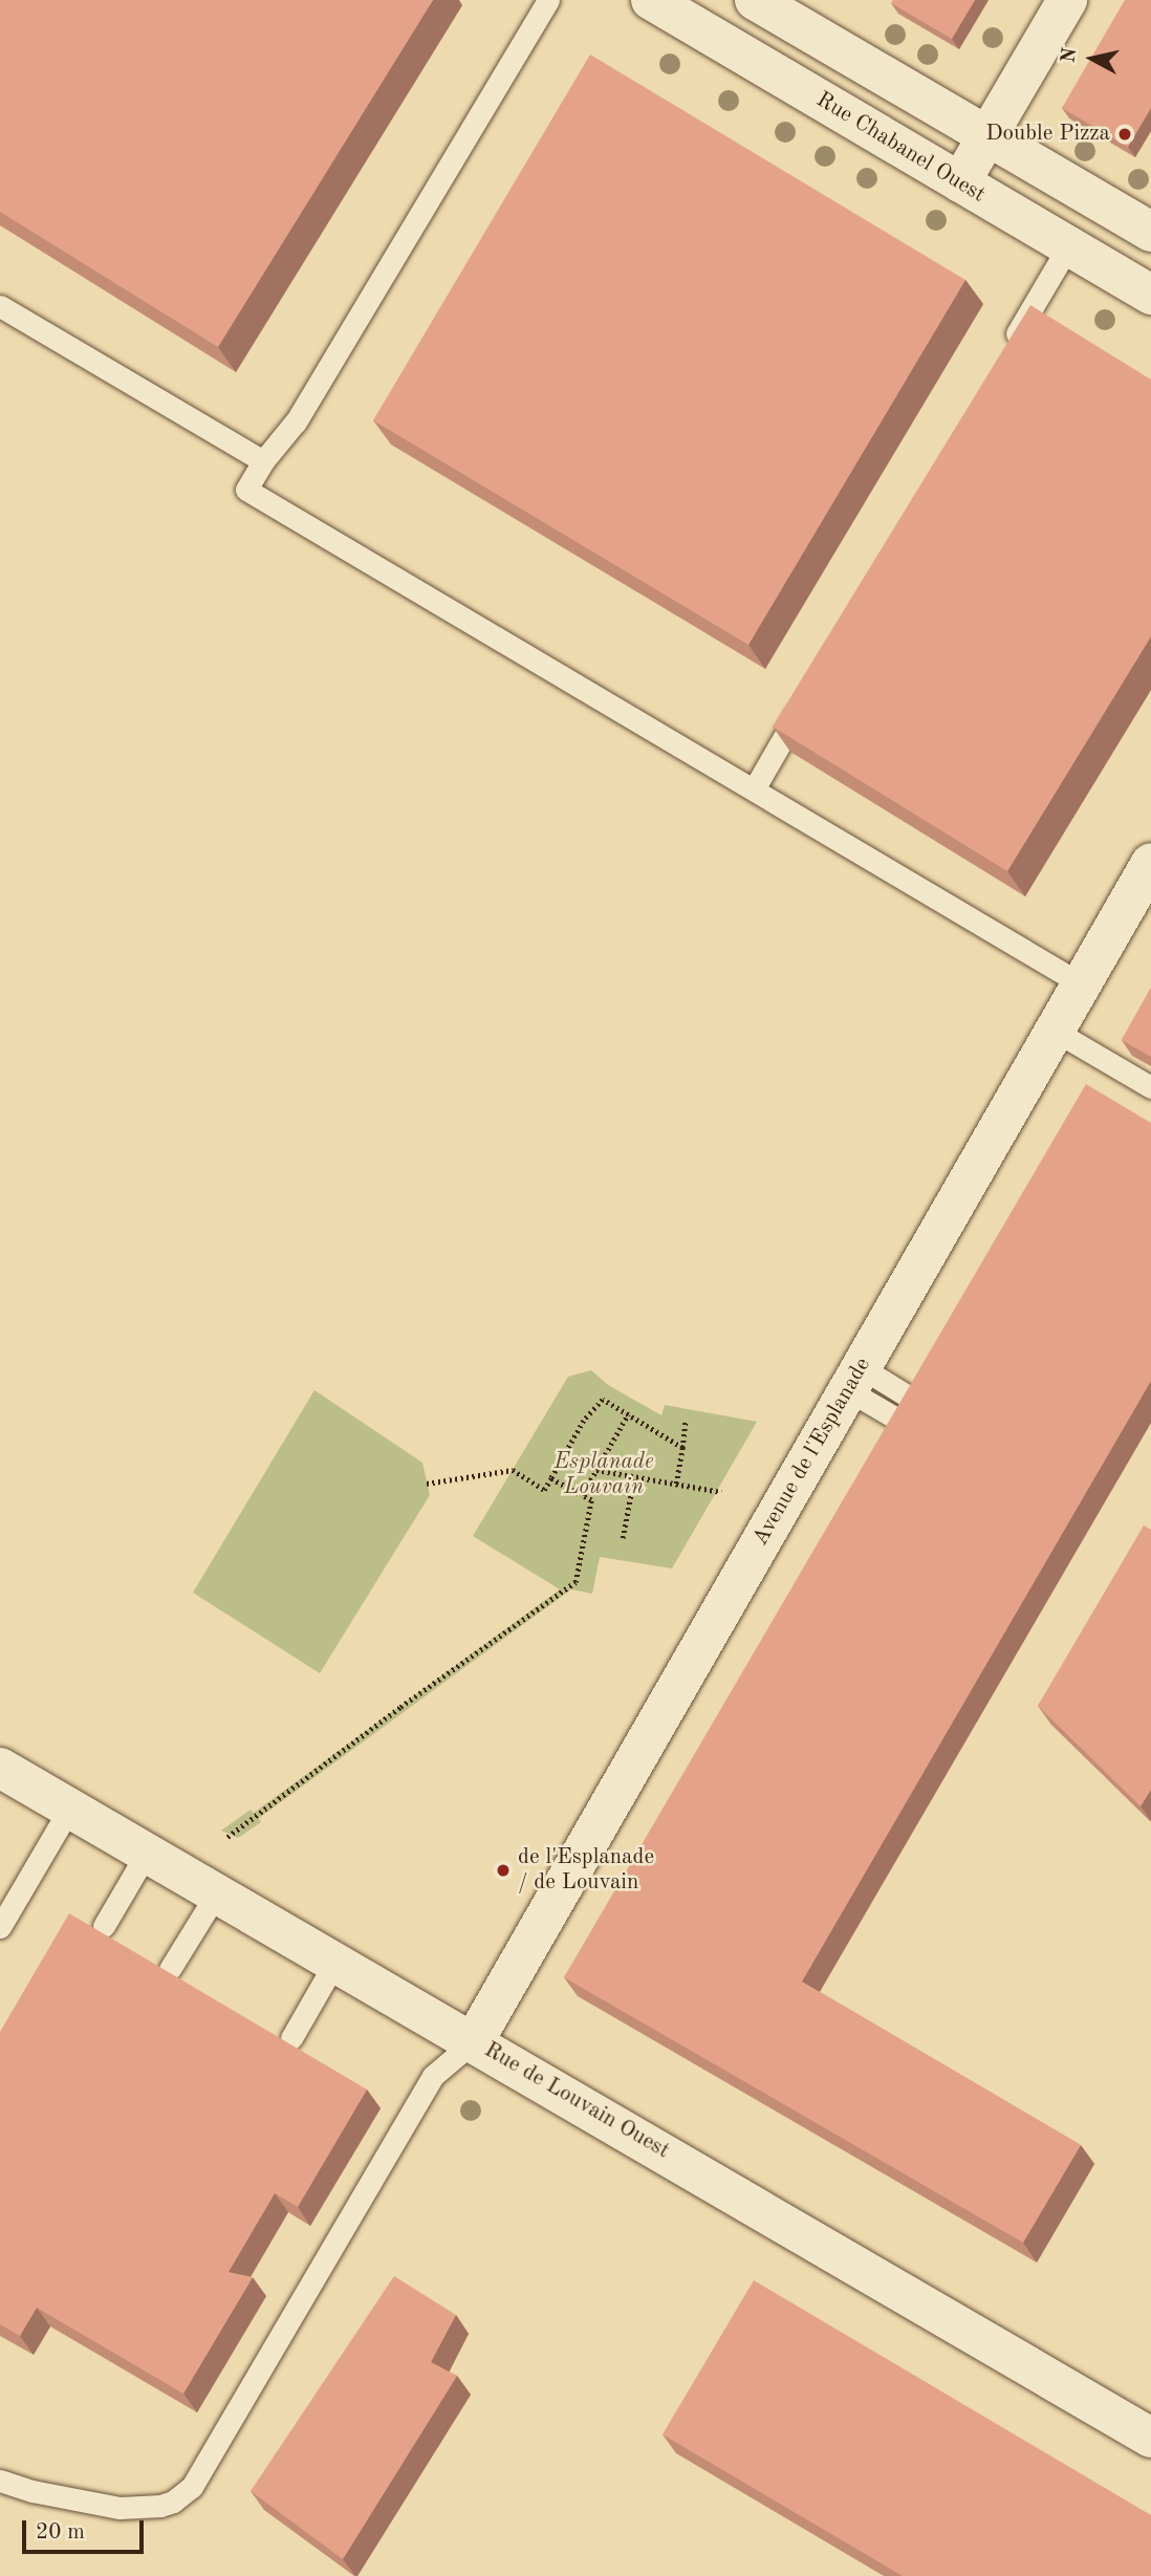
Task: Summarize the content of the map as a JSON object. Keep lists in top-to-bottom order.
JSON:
{
  "streets": {
    "street": ["Rue Chabanel Ouest", "Avenue de l'Esplanade", "Rue de Louvain Ouest"]
  },
  "crossings": [
    ["Avenue de l'Esplanade", "Rue de Louvain Ouest"]
  ],
  "parks": ["Esplanade Louvain"],
  "places": ["Double Pizza", "de l'Esplanade / de Louvain"],
  "scale_bar": "20 m",
  "north": "left"
}
